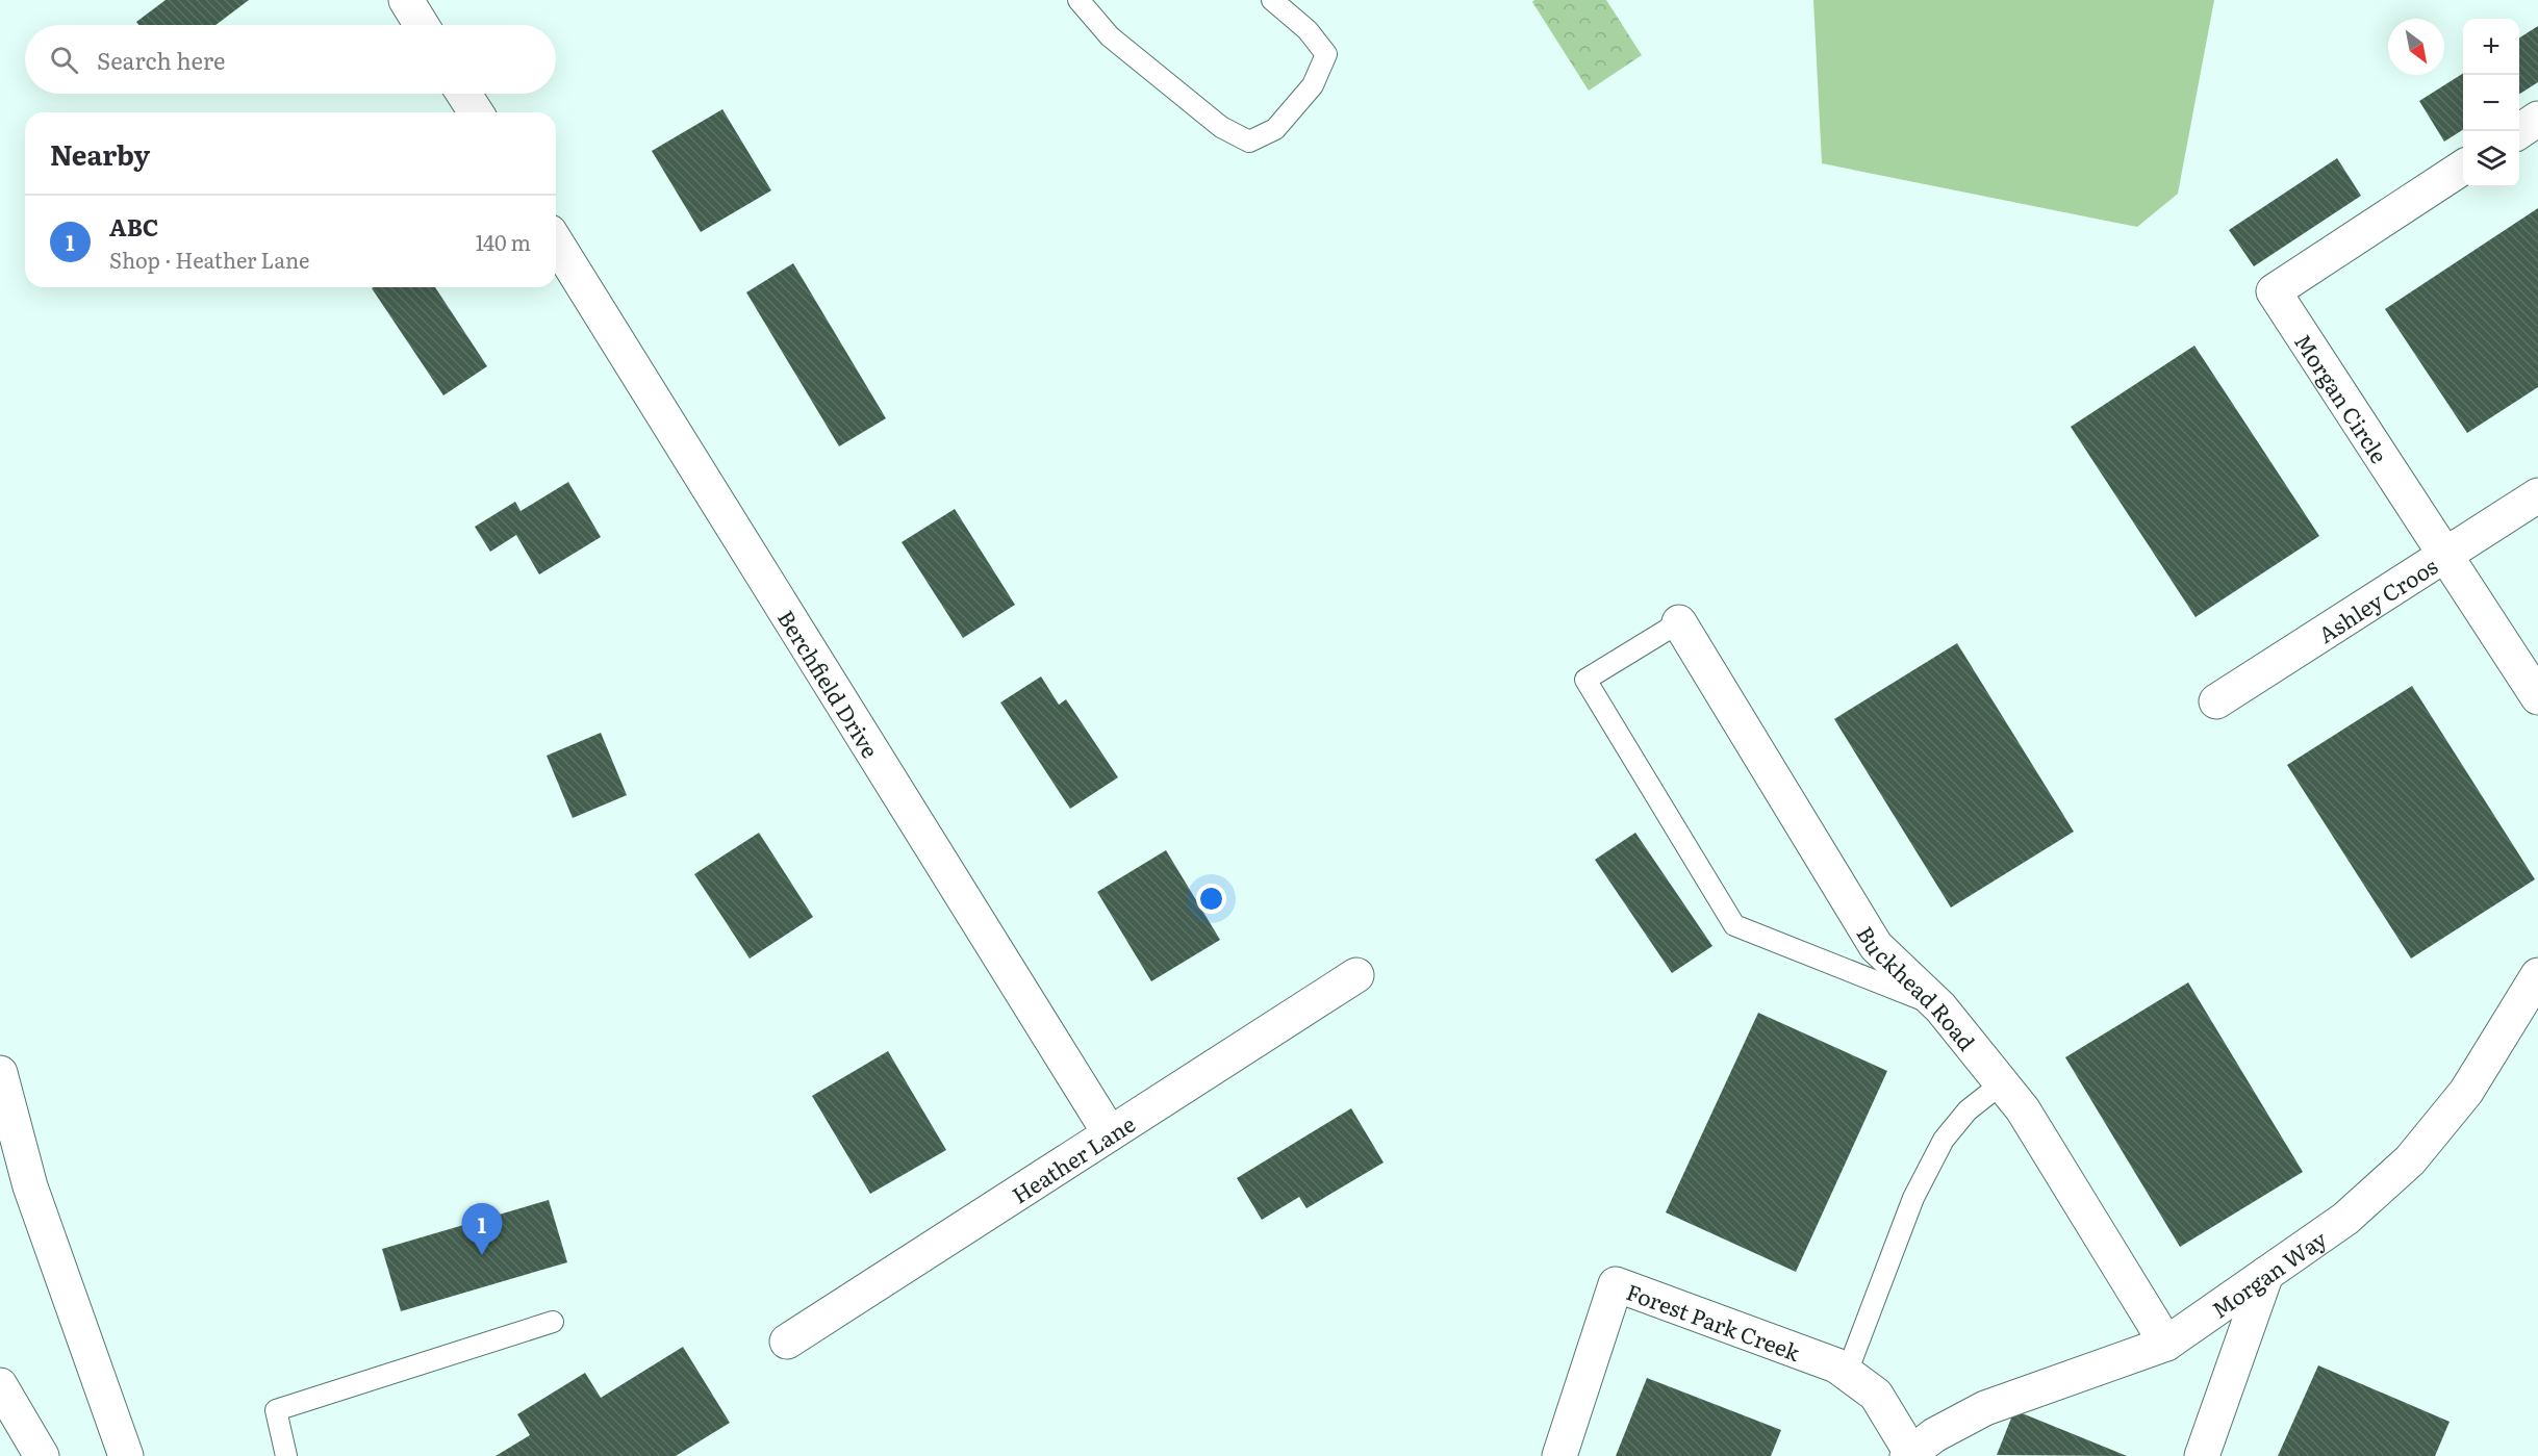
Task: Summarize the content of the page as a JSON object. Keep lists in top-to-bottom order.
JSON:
{
  "streets": {
    "street": [
      "Morgan Circle",
      "Ashley Croos",
      "Berchfield Drive",
      "Buckhead Road",
      "Heather Lane",
      "Morgan Way",
      "Forest Park Creek"
    ]
  },
  "crossings": [
    ["Morgan Circle", "Ashley Croos"],
    ["Berchfield Drive", "Heather Lane"],
    ["Buckhead Road", "Morgan Way"],
    ["Morgan Way", "Forest Park Creek"]
  ],
  "north": "bottom right",
  "page": {
    "map_buttons": ["+", "−"],
    "search": "Search here",
    "heading": "Nearby",
    "list": [
      {
        "mark": "1",
        "name": "ABC",
        "note": "Shop · Heather Lane",
        "value": "140 m"
      }
    ],
    "pins": "1"
  }
}
